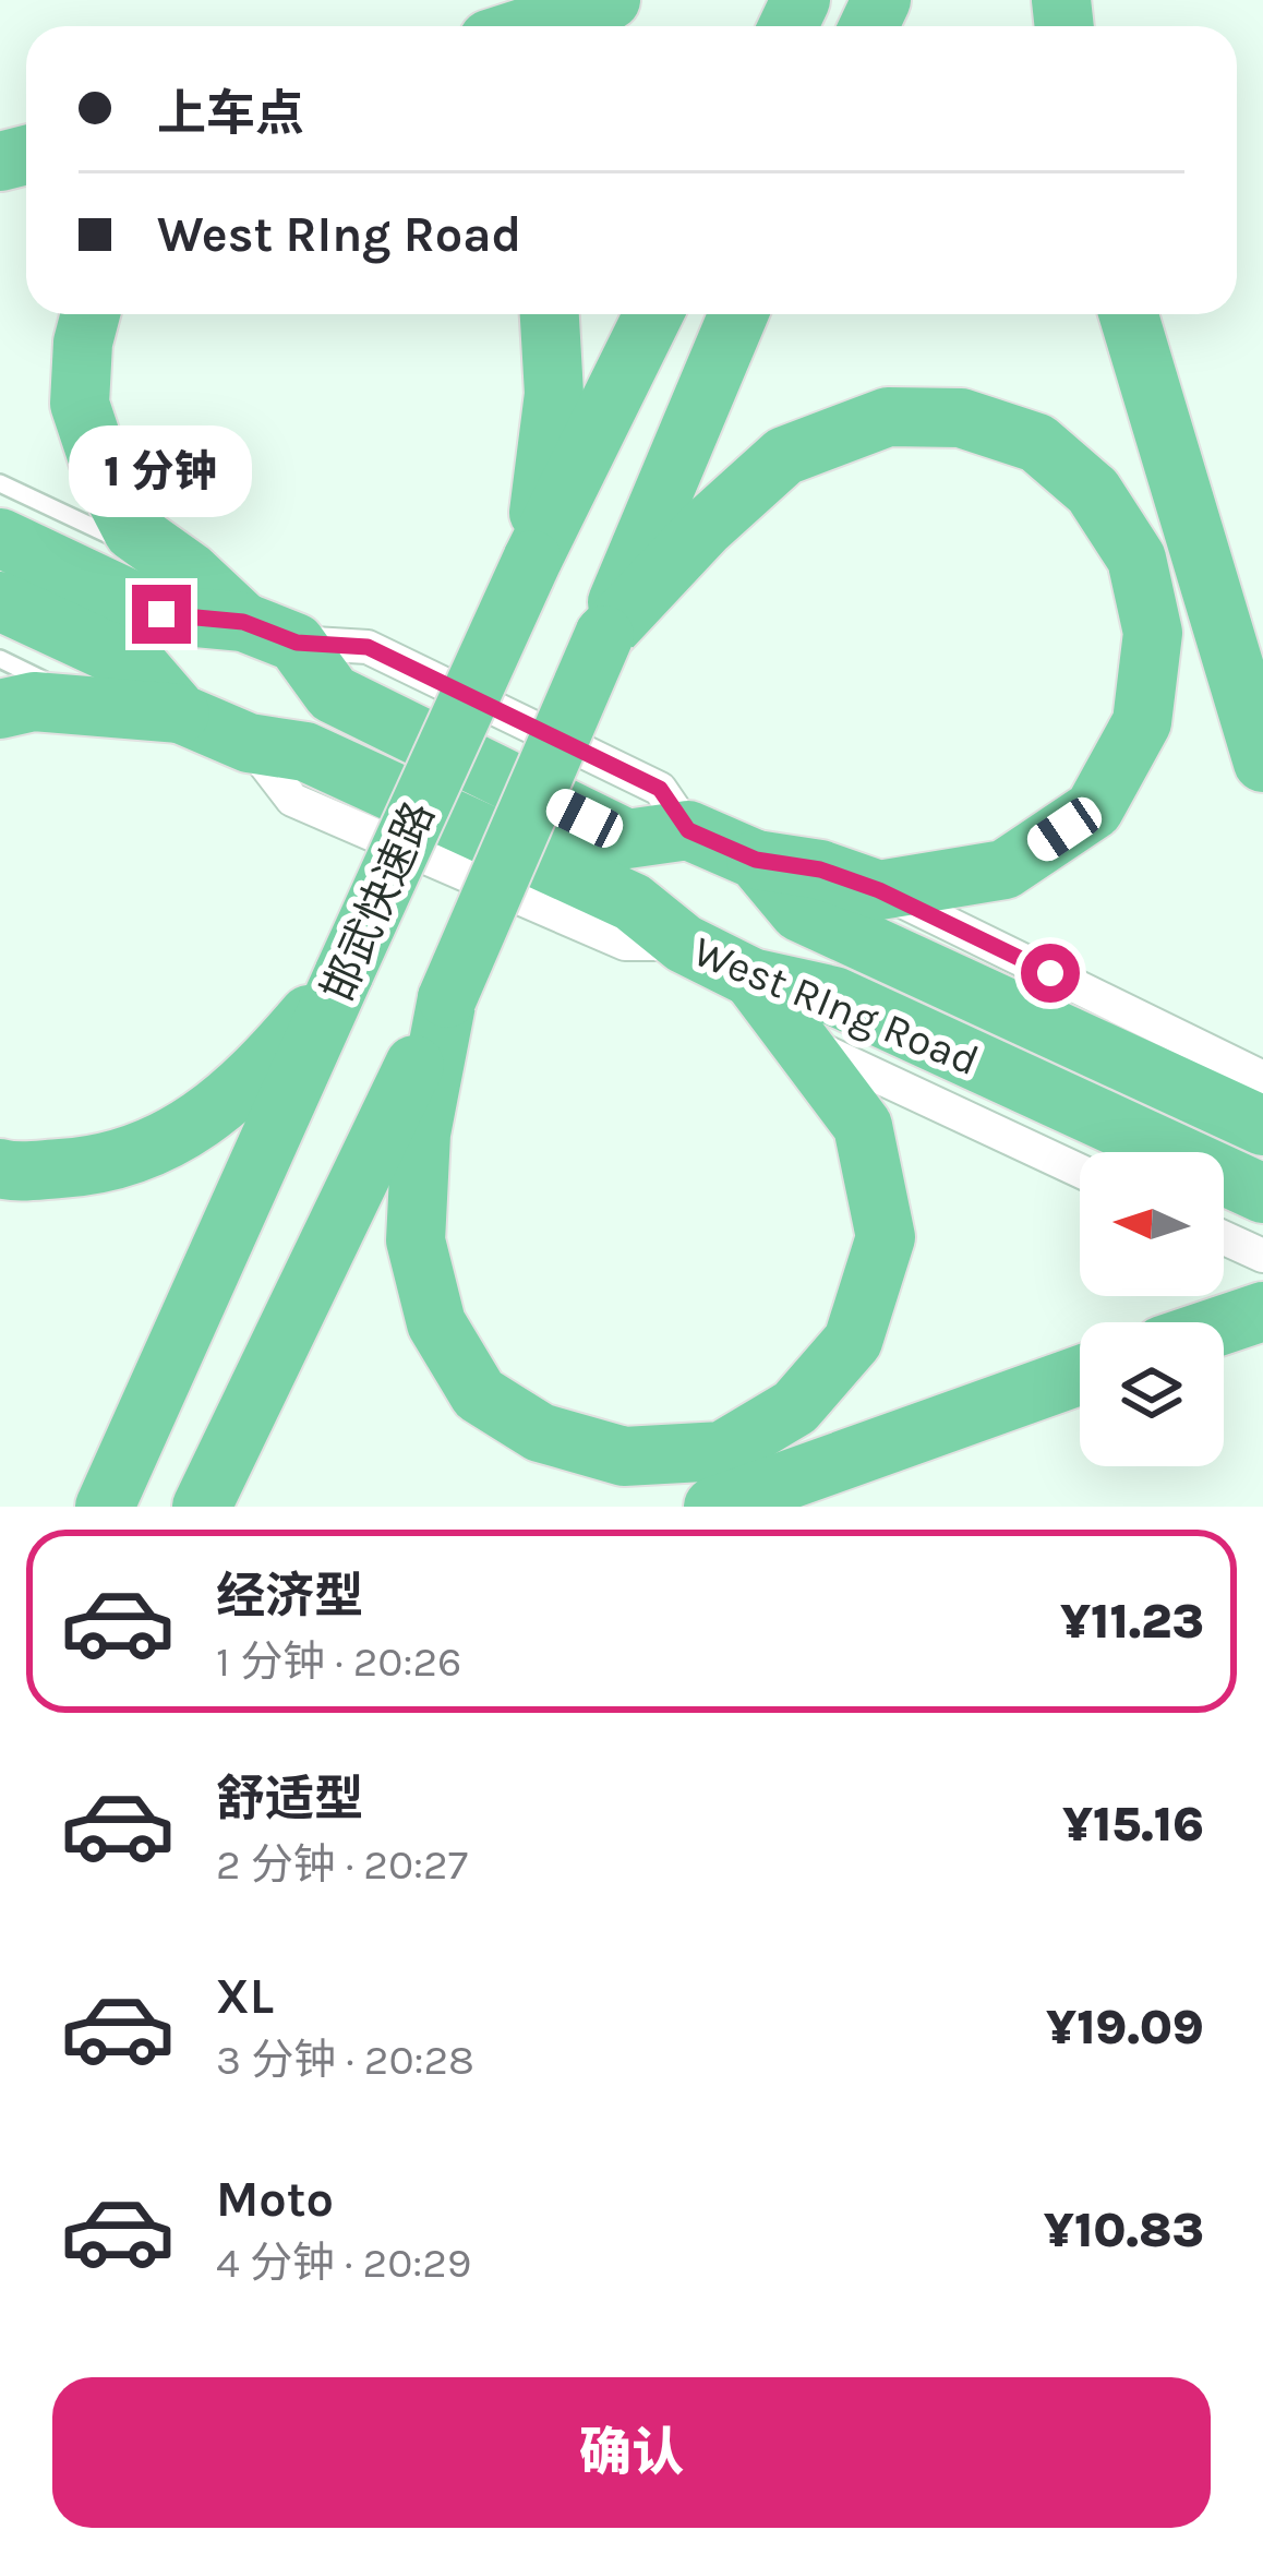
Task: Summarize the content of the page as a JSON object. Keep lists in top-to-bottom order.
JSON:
{
  "streets": {
    "highway": ["邯武快速路", "West RIng Road"]
  },
  "north": "left",
  "page": {
    "banner": ["上车点", "West RIng Road"],
    "bubble": "1 分钟",
    "list": [
      {
        "name": "经济型",
        "note": "1 分钟 · 20:26",
        "value": "¥11.23"
      },
      {
        "name": "舒适型",
        "note": "2 分钟 · 20:27",
        "value": "¥15.16"
      },
      {
        "name": "XL",
        "note": "3 分钟 · 20:28",
        "value": "¥19.09"
      },
      {
        "name": "Moto",
        "note": "4 分钟 · 20:29",
        "value": "¥10.83"
      }
    ],
    "buttons": "确认"
  }
}
